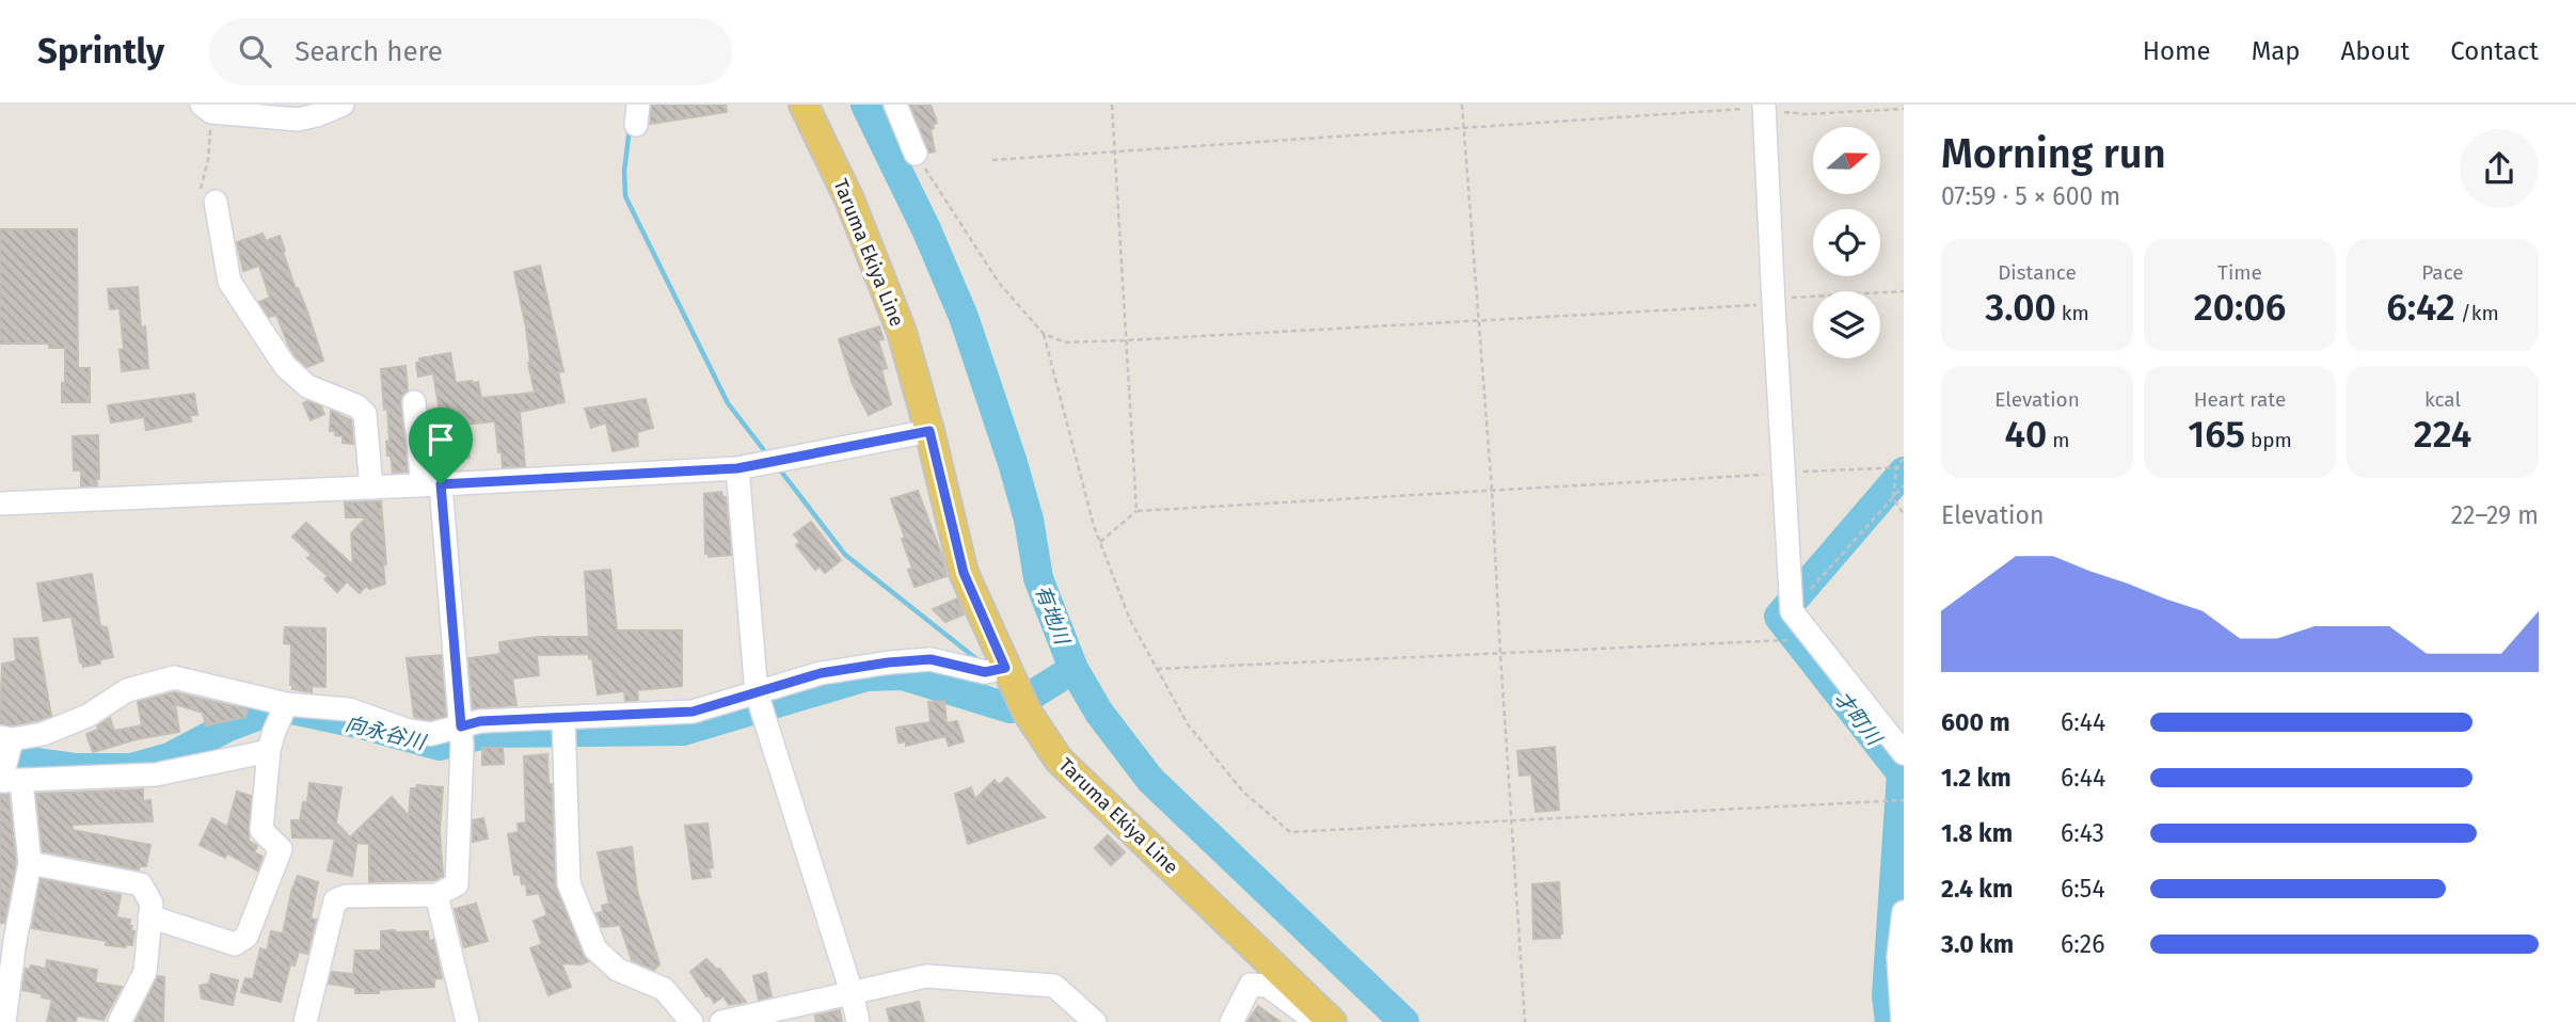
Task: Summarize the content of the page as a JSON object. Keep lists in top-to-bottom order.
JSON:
{
  "streets": {
    "main road": ["Taruma Ekiya Line"]
  },
  "water": ["有地川", "才町川", "向永谷川"],
  "north": "right",
  "page": {
    "header": "Sprintly",
    "search": "Search here",
    "nav": [
      "Home",
      "Map",
      "About",
      "Contact"
    ],
    "heading": ["Morning run", "07:59 · 5 × 600 m"],
    "stats": [
      ["Distance", "3.00 km"],
      ["Time", "20:06"],
      ["Pace", "6:42 /km"],
      ["Elevation", "40 m"],
      ["Heart rate", "165 bpm"],
      ["kcal", "224"]
    ],
    "chart": ["Elevation", "22–29 m"],
    "list": [
      {
        "name": "600 m",
        "note": "6:44"
      },
      {
        "name": "1.2 km",
        "note": "6:44"
      },
      {
        "name": "1.8 km",
        "note": "6:43"
      },
      {
        "name": "2.4 km",
        "note": "6:54"
      },
      {
        "name": "3.0 km",
        "note": "6:26"
      }
    ]
  }
}
